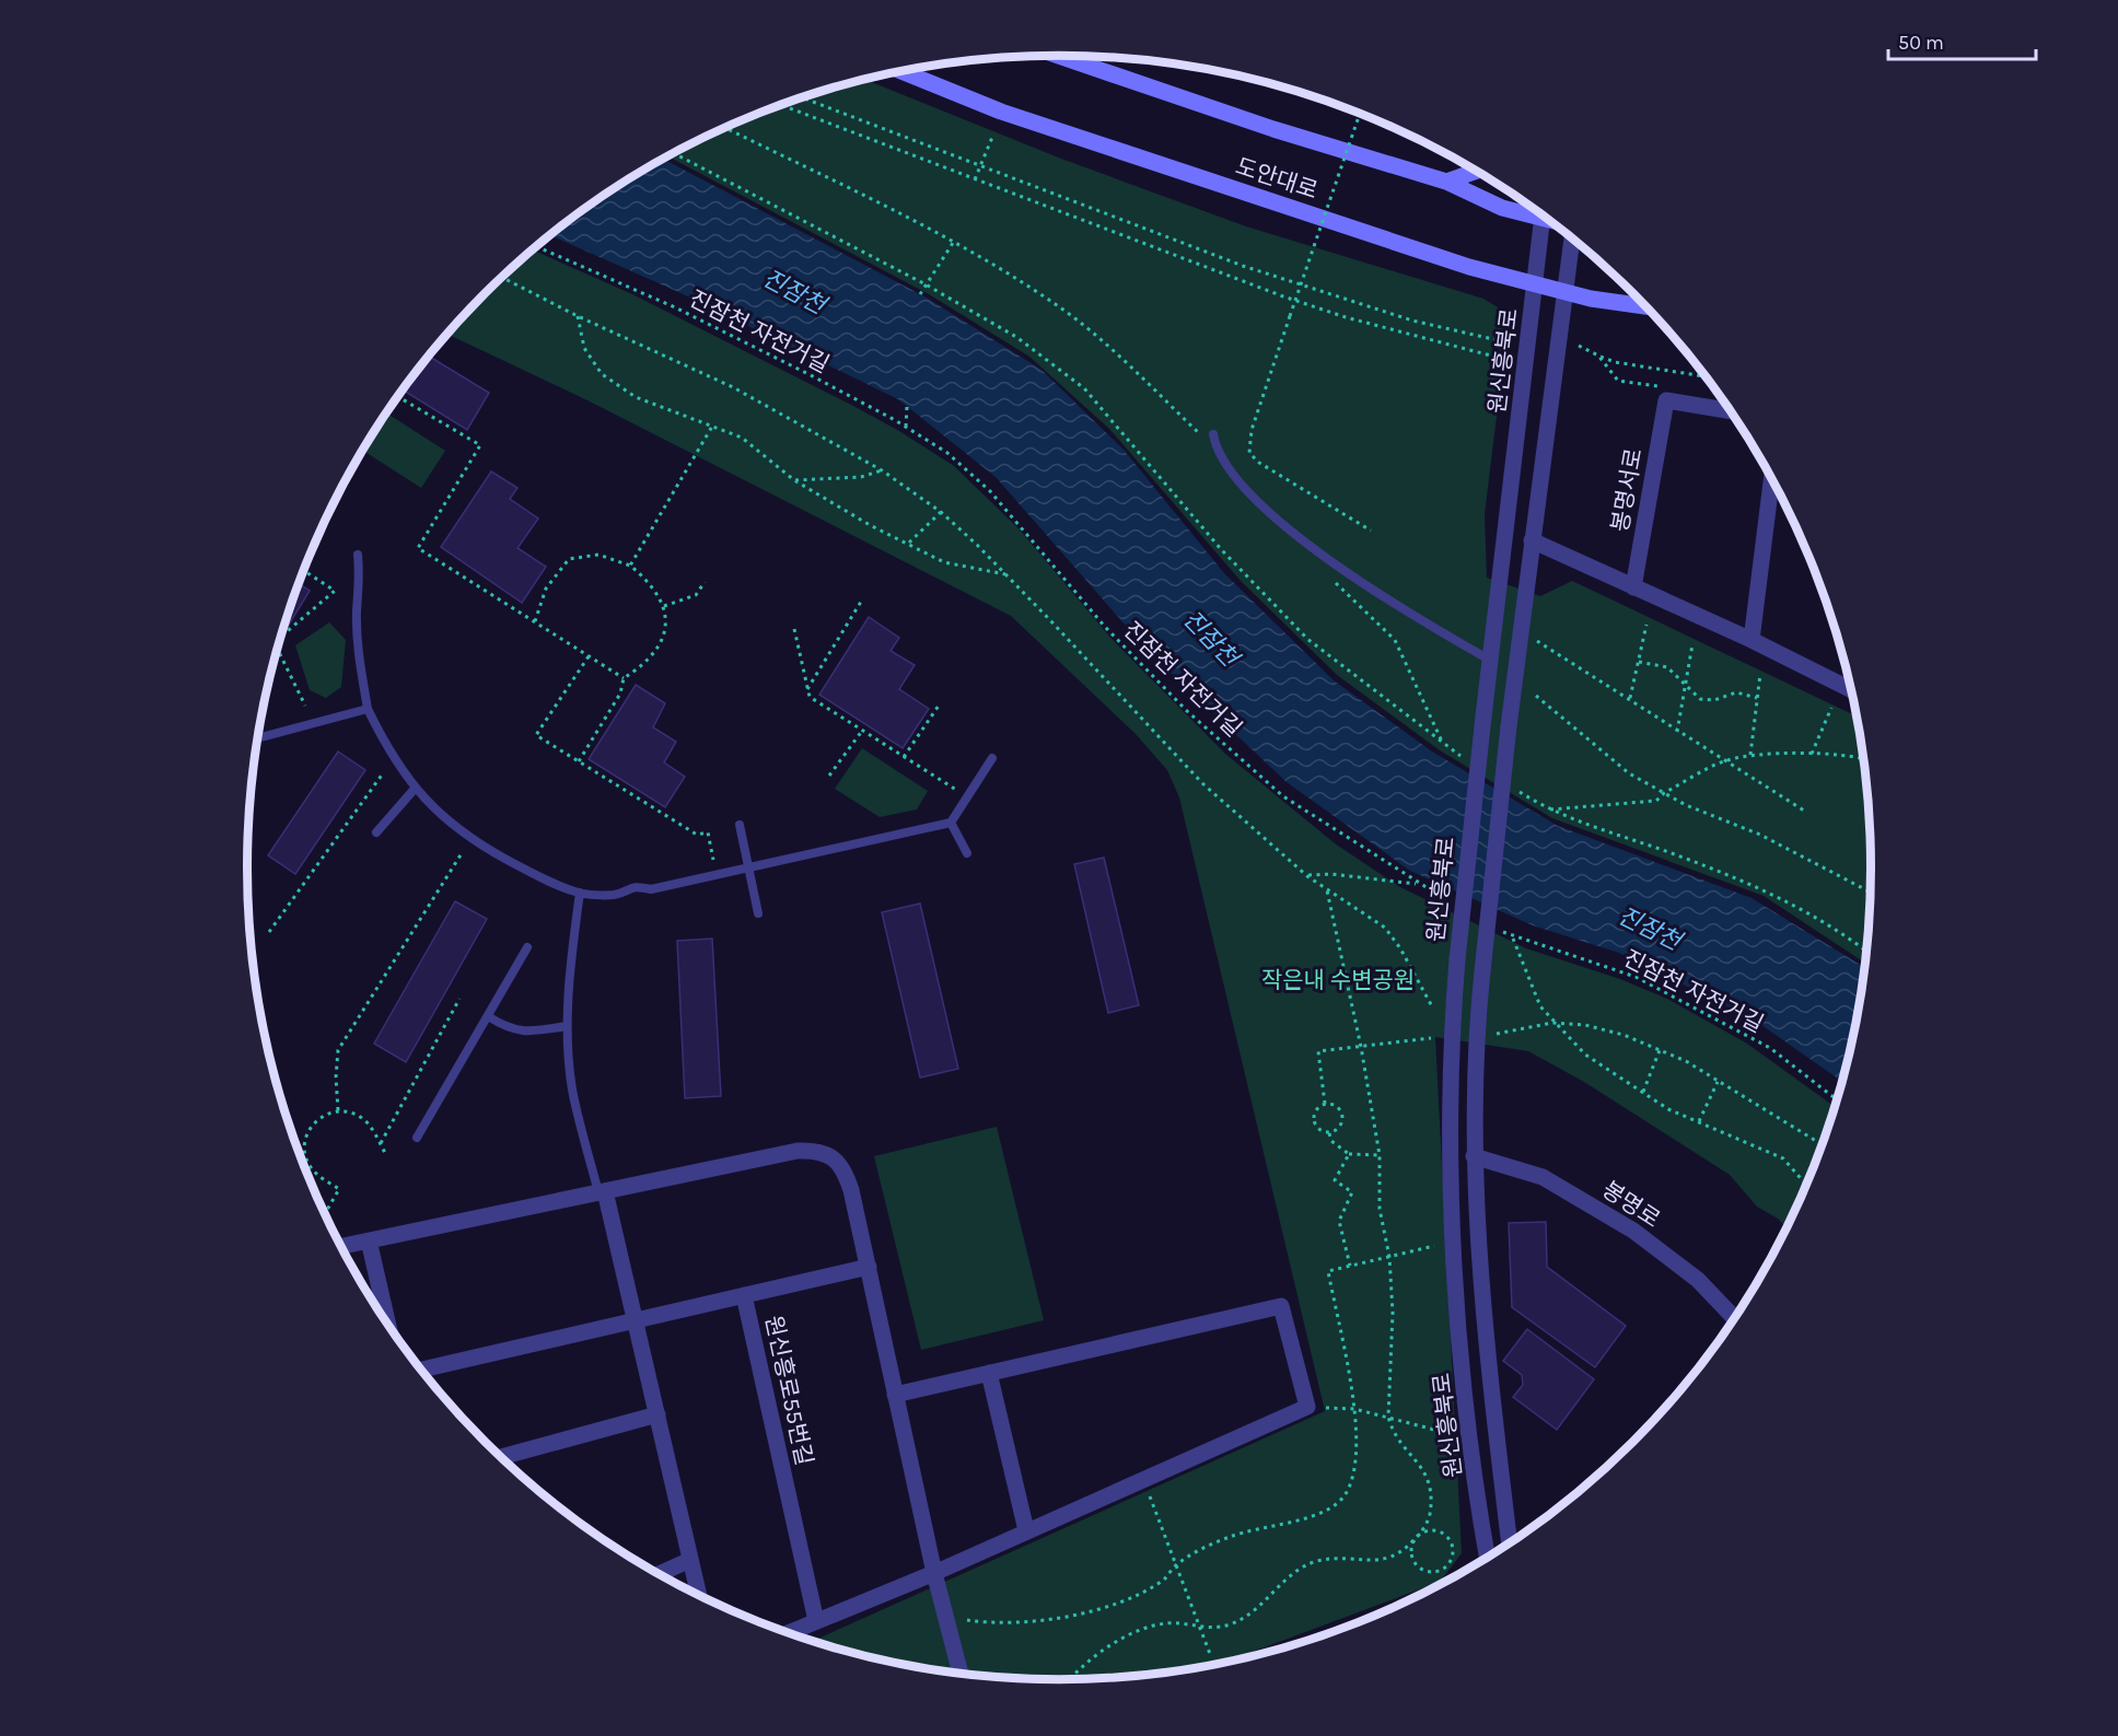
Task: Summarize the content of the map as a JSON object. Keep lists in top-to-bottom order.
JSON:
{
  "streets": {
    "main road": ["도안대로"],
    "street": [
      "원신흥북로",
      "봉명서로",
      "봉명로",
      "원신흥로55번길"
    ],
    "path": ["진잠천 자전거길"]
  },
  "crossings": [
    ["도안대로", "원신흥북로"],
    ["원신흥북로", "봉명로"]
  ],
  "water": ["진잠천"],
  "parks": ["작은내 수변공원"],
  "scale_bar": "50 m"
}
